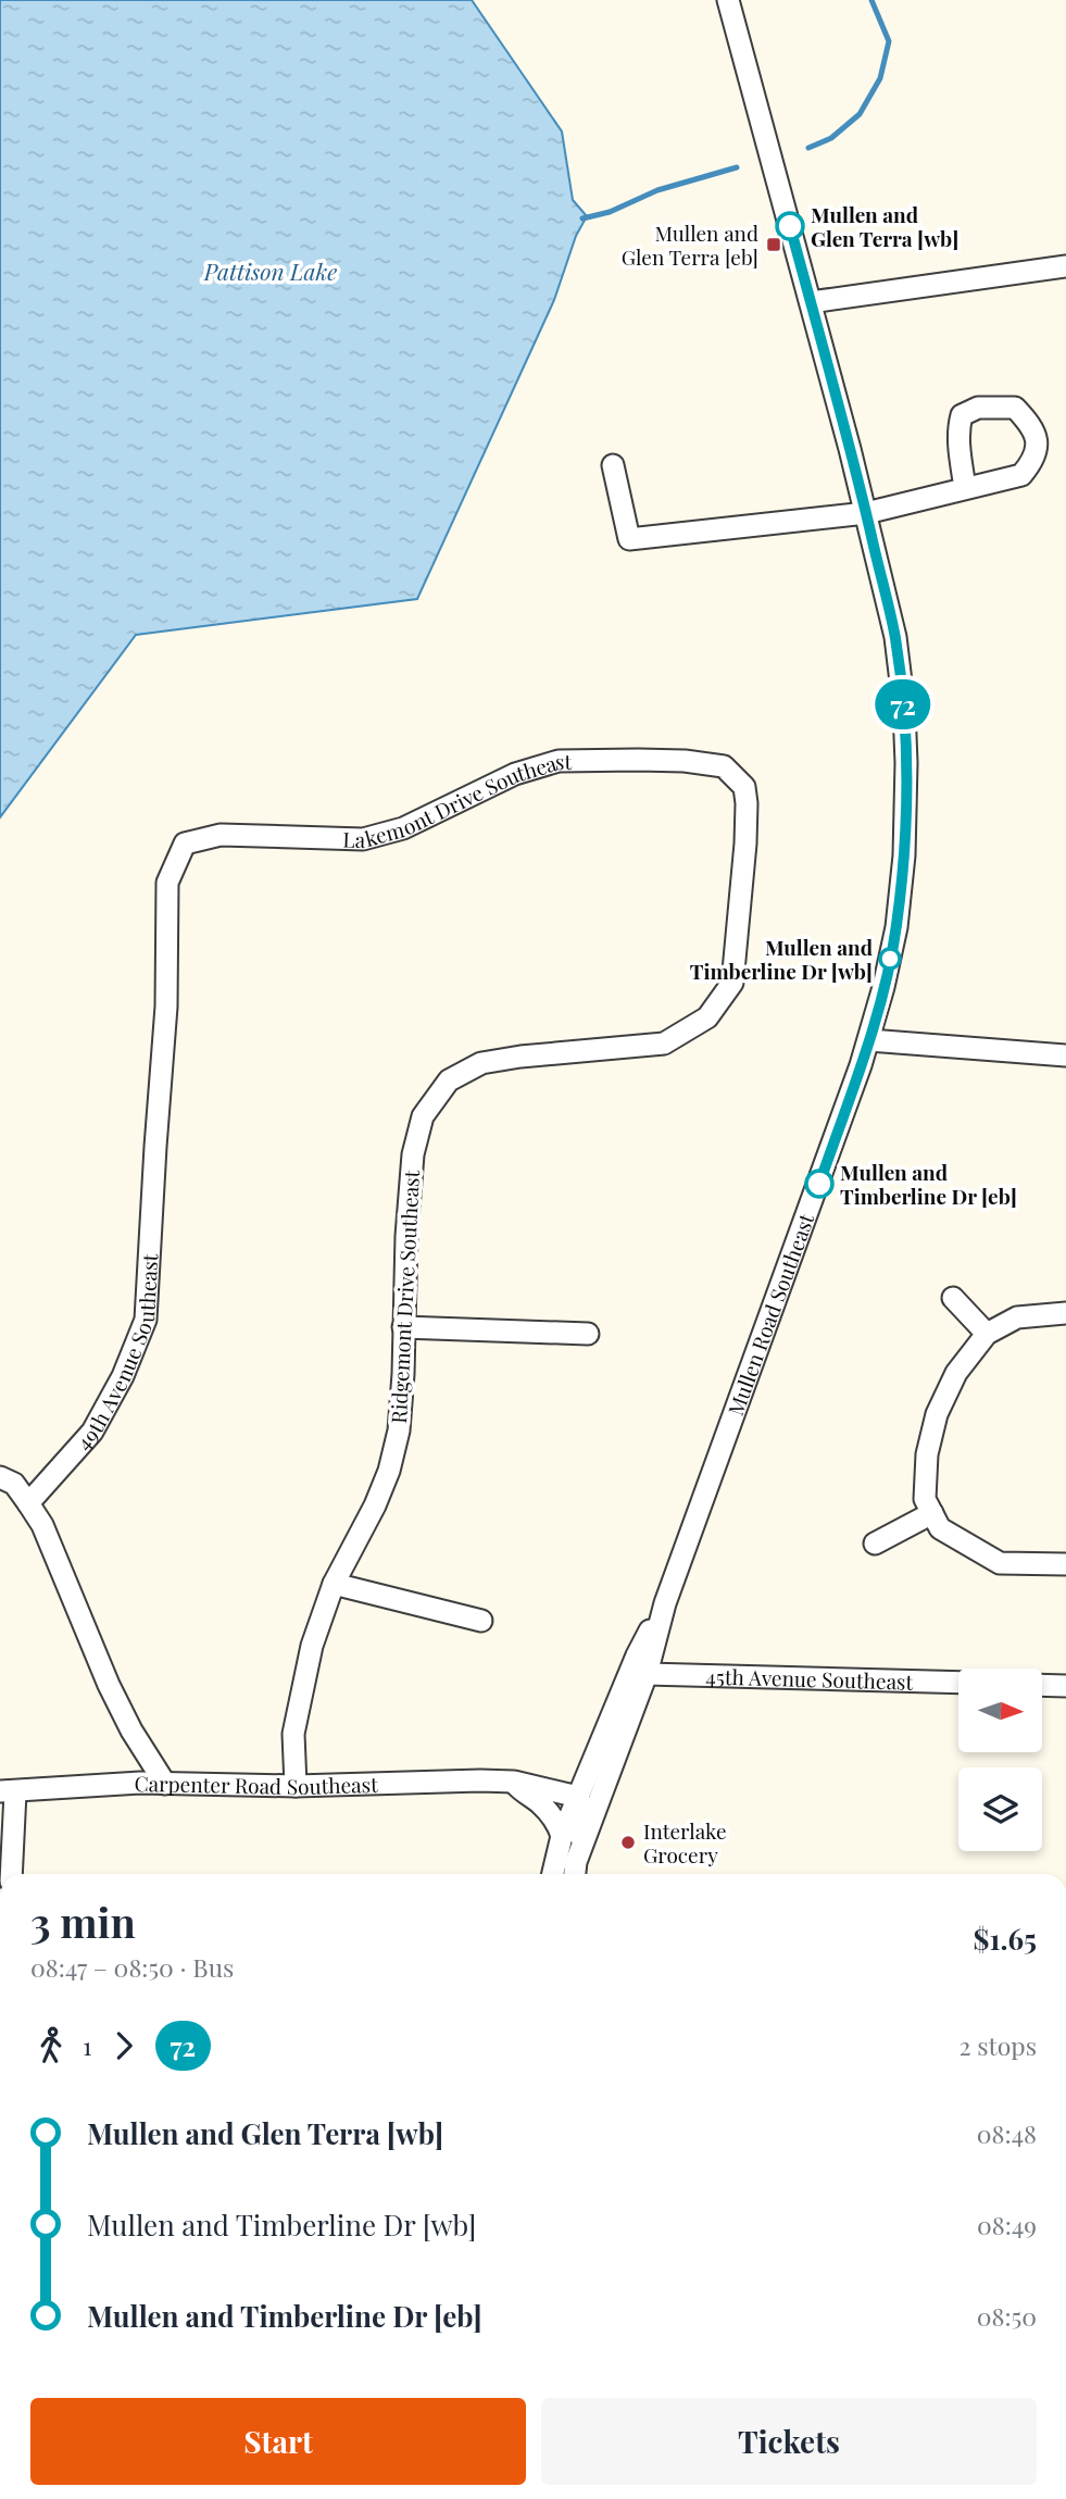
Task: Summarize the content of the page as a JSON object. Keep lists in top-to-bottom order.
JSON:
{
  "streets": {
    "street": [
      "Lakemont Drive Southeast",
      "Ridgemont Drive Southeast",
      "Mullen Road Southeast",
      "49th Avenue Southeast",
      "45th Avenue Southeast",
      "Carpenter Road Southeast"
    ]
  },
  "crossings": [
    ["Lakemont Drive Southeast", "Ridgemont Drive Southeast"],
    ["Lakemont Drive Southeast", "49th Avenue Southeast"],
    ["Ridgemont Drive Southeast", "Carpenter Road Southeast"],
    ["Mullen Road Southeast", "45th Avenue Southeast"],
    ["Mullen Road Southeast", "Carpenter Road Southeast"]
  ],
  "water": ["Pattison Lake"],
  "places": {
    "other": [
      "Mullen and Glen Terra [wb]",
      "Mullen and Timberline Dr [wb]",
      "Mullen and Timberline Dr [eb]",
      "Interlake Grocery"
    ],
    "transit": ["Mullen and Glen Terra [eb]"]
  },
  "lines": ["bus line 72"],
  "north": "right",
  "page": {
    "on_map": "72",
    "heading": ["3 min", "08:47 – 08:50 · Bus", "$1.65"],
    "legs": ["1", "72", "2 stops"],
    "list": [
      {
        "name": "Mullen and Glen Terra [wb]",
        "value": "08:48"
      },
      {
        "name": "Mullen and Timberline Dr [wb]",
        "value": "08:49"
      },
      {
        "name": "Mullen and Timberline Dr [eb]",
        "value": "08:50"
      }
    ],
    "buttons": ["Start", "Tickets"]
  }
}
